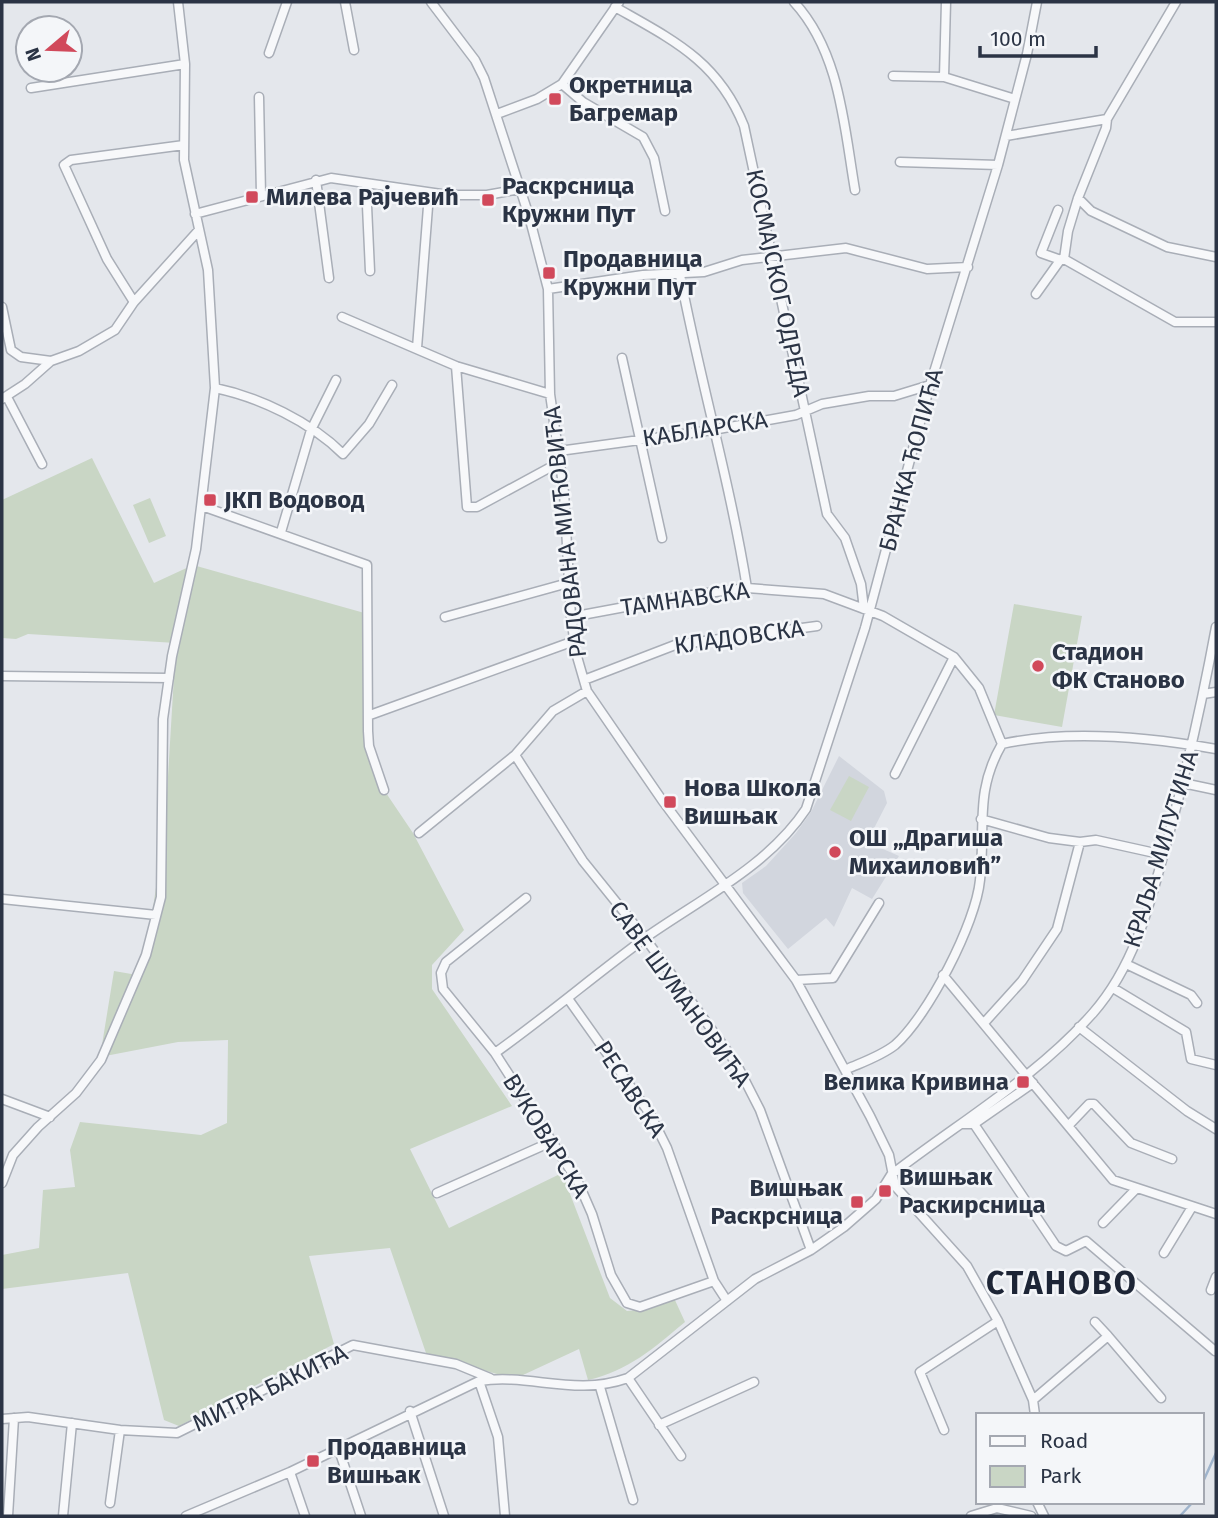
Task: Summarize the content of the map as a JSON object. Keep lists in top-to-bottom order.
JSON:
{
  "streets": {
    "street": [
      "КОСМАЈСКОГ ОДРЕДА",
      "КАБЛАРСКА",
      "БРАНКА ЋОПИЋА",
      "РАДОВАНА МИЋОВИЋА",
      "ТАМНАВСКА",
      "КЛАДОВСКА",
      "КРАЉА МИЛУТИНА",
      "САВЕ ШУМАНОВИЋА",
      "РЕСАВСКА",
      "ВУКОВАРСКА",
      "МИТРА БАКИЋА"
    ]
  },
  "crossings": [
    ["КОСМАЈСКОГ ОДРЕДА", "КАБЛАРСКА"],
    ["КОСМАЈСКОГ ОДРЕДА", "БРАНКА ЋОПИЋА"],
    ["КОСМАЈСКОГ ОДРЕДА", "ТАМНАВСКА"],
    ["КАБЛАРСКА", "БРАНКА ЋОПИЋА"],
    ["КАБЛАРСКА", "РАДОВАНА МИЋОВИЋА"],
    ["БРАНКА ЋОПИЋА", "РАДОВАНА МИЋОВИЋА"],
    ["БРАНКА ЋОПИЋА", "ТАМНАВСКА"],
    ["БРАНКА ЋОПИЋА", "САВЕ ШУМАНОВИЋА"],
    ["БРАНКА ЋОПИЋА", "РЕСАВСКА"],
    ["БРАНКА ЋОПИЋА", "ВУКОВАРСКА"],
    ["РАДОВАНА МИЋОВИЋА", "ТАМНАВСКА"],
    ["РАДОВАНА МИЋОВИЋА", "КЛАДОВСКА"],
    ["РАДОВАНА МИЋОВИЋА", "КРАЉА МИЛУТИНА"],
    ["КРАЉА МИЛУТИНА", "САВЕ ШУМАНОВИЋА"],
    ["КРАЉА МИЛУТИНА", "РЕСАВСКА"],
    ["РЕСАВСКА", "ВУКОВАРСКА"]
  ],
  "districts": ["СТАНОВО"],
  "places": {
    "transit": [
      "Окретница Багремар",
      "Милева Рајчевић",
      "Раскрсница Кружни Пут",
      "Продавница Кружни Пут",
      "ЈКП Водовод",
      "Нова Школа Вишњак",
      "Велика Кривина",
      "Вишњак Раскирсница",
      "Вишњак Раскрсница",
      "Продавница Вишњак"
    ],
    "other": ["Стадион ФК Станово", "ОШ „Драгиша Михаиловић”"]
  },
  "legend": ["Road", "Park"],
  "scale_bar": "100 m",
  "north": "left"
}
